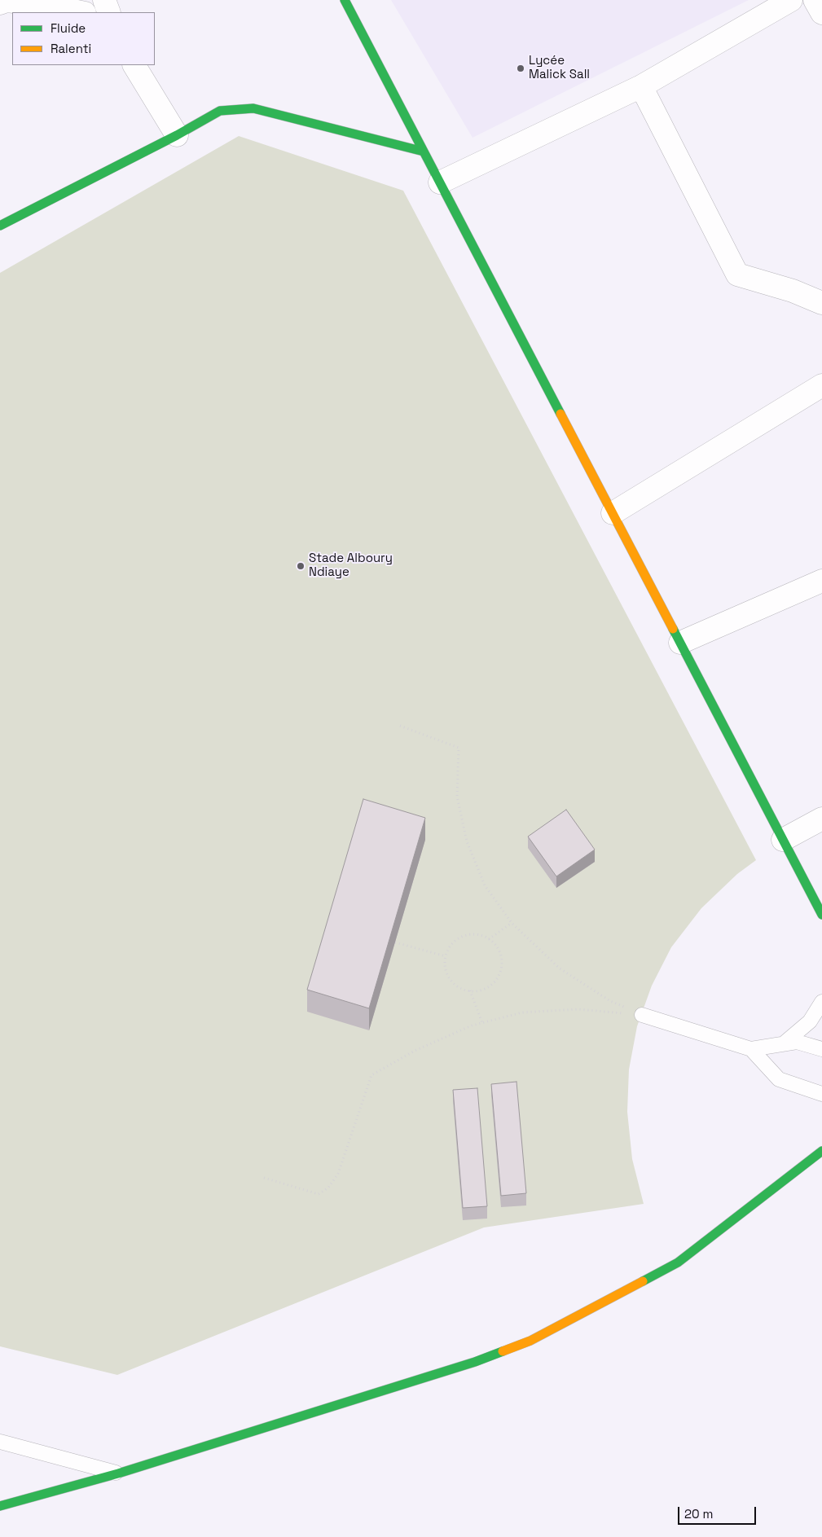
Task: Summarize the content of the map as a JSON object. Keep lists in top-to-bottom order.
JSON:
{
  "places": ["Lycée Malick Sall", "Stade Alboury Ndiaye"],
  "legend": ["Fluide", "Ralenti"],
  "scale_bar": "20 m"
}
